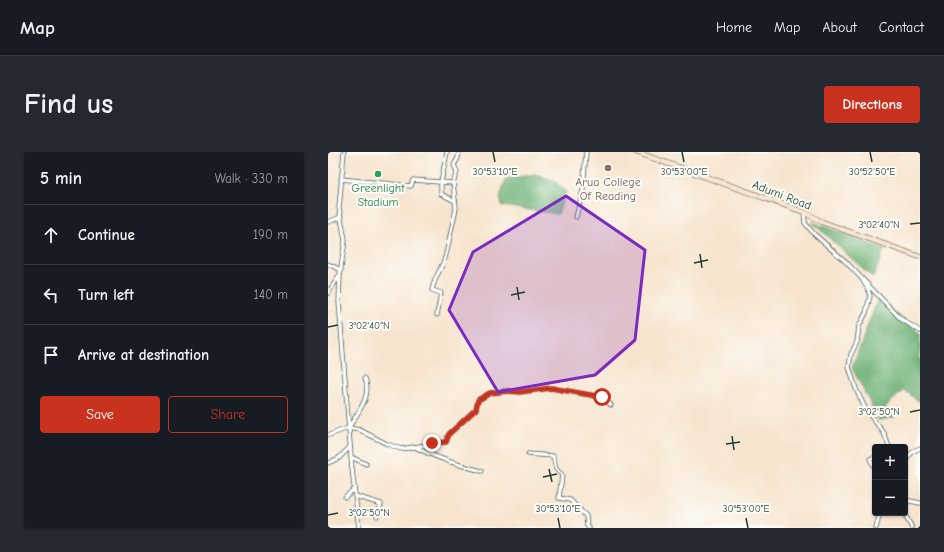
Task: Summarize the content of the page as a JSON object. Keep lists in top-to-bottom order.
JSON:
{
  "streets": {
    "main road": ["Adumi Road"]
  },
  "places": ["Arua College Of Reading", "Greenlight Stadium"],
  "page": {
    "header": "Map",
    "nav": [
      "Home",
      "Map",
      "About",
      "Contact"
    ],
    "buttons": [
      "Directions",
      ["Save", "Share"]
    ],
    "title": "Find us",
    "heading": ["5 min", "Walk · 330 m"],
    "list": [
      ["Continue", "190 m"],
      ["Turn left", "140 m"],
      "Arrive at destination"
    ],
    "map_buttons": ["+", "−"]
  },
  "coordinates": [
    "30°53'10\"E",
    "30°53'00\"E",
    "30°52'50\"E",
    "3°02'40\"N",
    "3°02'50\"N"
  ]
}
